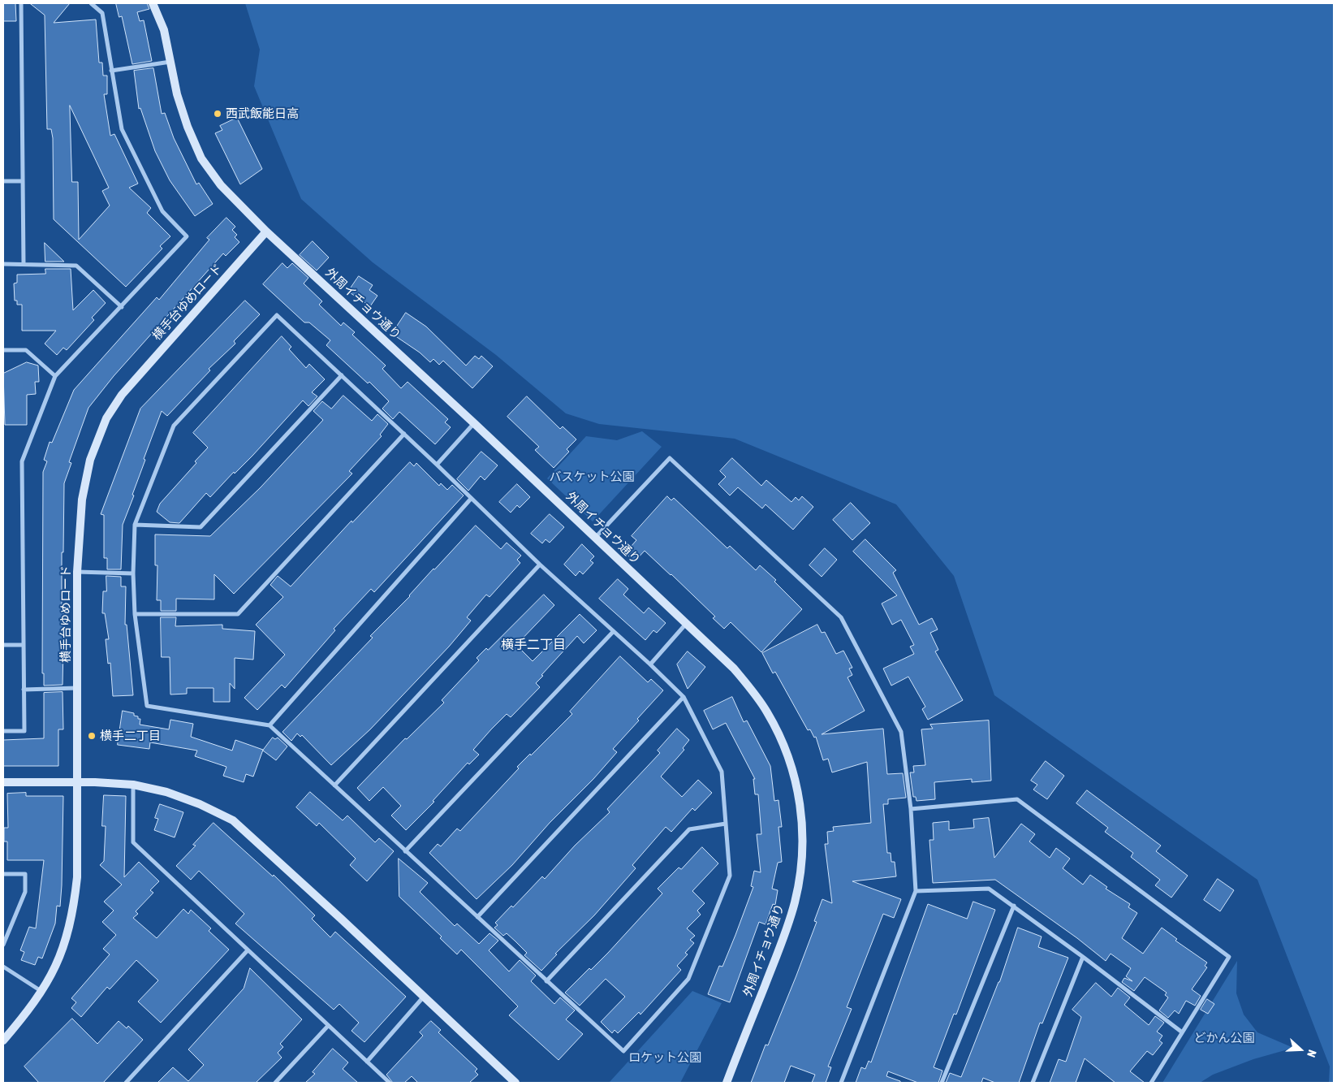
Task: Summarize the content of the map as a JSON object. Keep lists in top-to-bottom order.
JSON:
{
  "streets": {
    "street": ["横手台ゆめロード", "外周イチョウ通り"]
  },
  "crossings": [
    ["横手台ゆめロード", "外周イチョウ通り"]
  ],
  "districts": ["横手二丁目"],
  "parks": ["バスケット公園", "どかん公園", "ロケット公園"],
  "places": ["西武飯能日高", "横手二丁目"],
  "north": "right"
}
